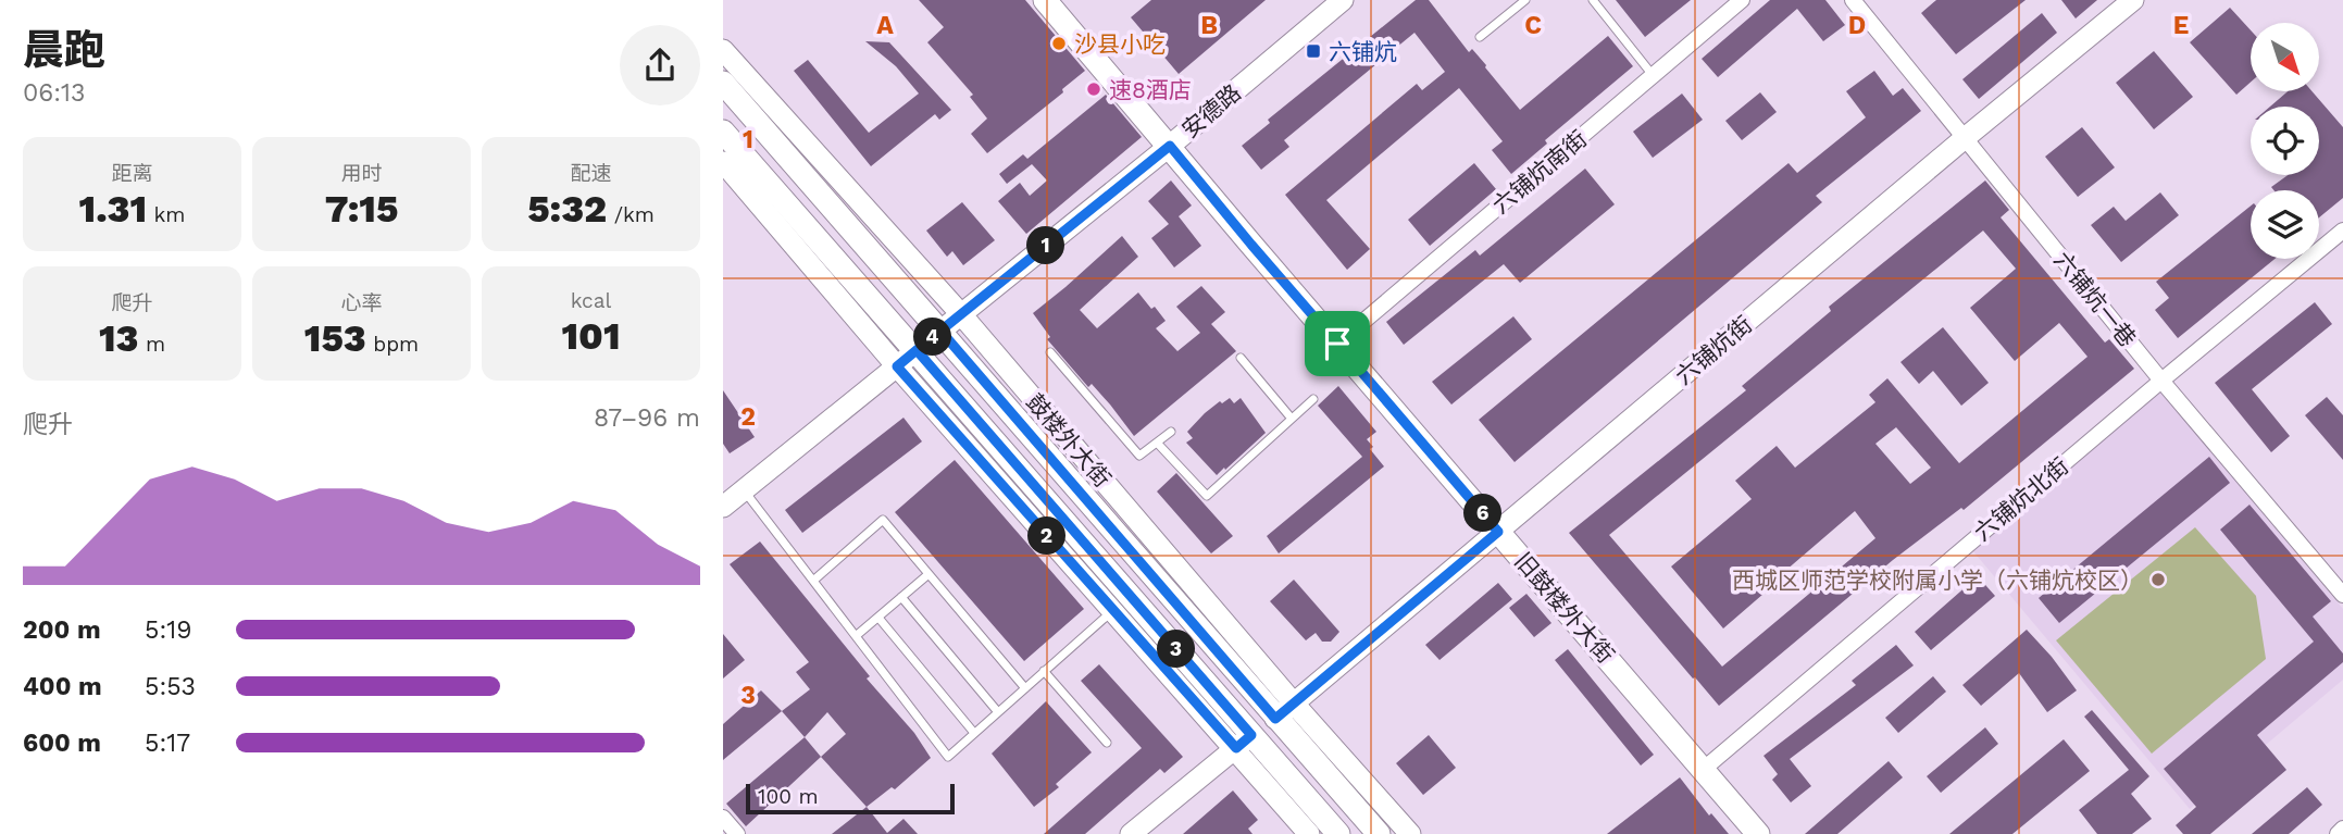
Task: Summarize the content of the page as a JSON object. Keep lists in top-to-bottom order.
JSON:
{
  "streets": {
    "main road": ["鼓楼外大街", "旧鼓楼外大街"],
    "street": [
      "安德路",
      "六铺炕南街",
      "六铺炕一巷",
      "六铺炕街",
      "六铺炕北街"
    ]
  },
  "crossings": [
    ["安德路", "鼓楼外大街"],
    ["安德路", "旧鼓楼外大街"],
    ["六铺炕南街", "旧鼓楼外大街"],
    ["六铺炕一巷", "六铺炕街"],
    ["六铺炕一巷", "六铺炕北街"],
    ["六铺炕街", "鼓楼外大街"],
    ["六铺炕街", "旧鼓楼外大街"],
    ["六铺炕北街", "旧鼓楼外大街"]
  ],
  "places": {
    "other": ["沙县小吃", "速8酒店", "西城区师范学校附属小学（六铺炕校区）"],
    "transit": ["六铺炕"]
  },
  "scale_bar": "100 m",
  "north": "bottom right",
  "page": {
    "heading": ["晨跑", "06:13"],
    "stats": [
      ["距离", "1.31 km"],
      ["用时", "7:15"],
      ["配速", "5:32 /km"],
      ["爬升", "13 m"],
      ["心率", "153 bpm"],
      ["kcal", "101"]
    ],
    "pins": [
      "1",
      "4",
      "6",
      "2",
      "3"
    ],
    "chart": ["爬升", "87–96 m"],
    "list": [
      {
        "name": "200 m",
        "note": "5:19"
      },
      {
        "name": "400 m",
        "note": "5:53"
      },
      {
        "name": "600 m",
        "note": "5:17"
      }
    ],
    "scale": "100 m"
  },
  "grid": {
    "columns": [
      "A",
      "B",
      "C",
      "D",
      "E"
    ],
    "rows": ["1", "2", "3"]
  }
}
